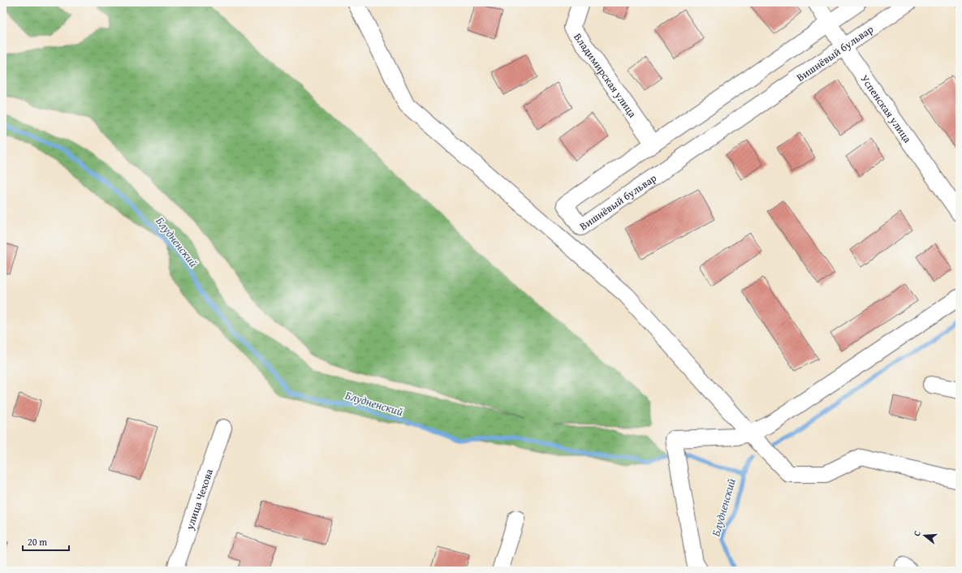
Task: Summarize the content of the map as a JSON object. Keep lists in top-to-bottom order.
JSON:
{
  "streets": {
    "street": [
      "Вишнёвый бульвар",
      "Владимирская улица",
      "Успенская улица",
      "улица Чехова"
    ]
  },
  "crossings": [
    ["Вишнёвый бульвар", "Владимирская улица"],
    ["Вишнёвый бульвар", "Успенская улица"]
  ],
  "water": ["Блудненский"],
  "scale_bar": "20 m",
  "north": "left"
}
